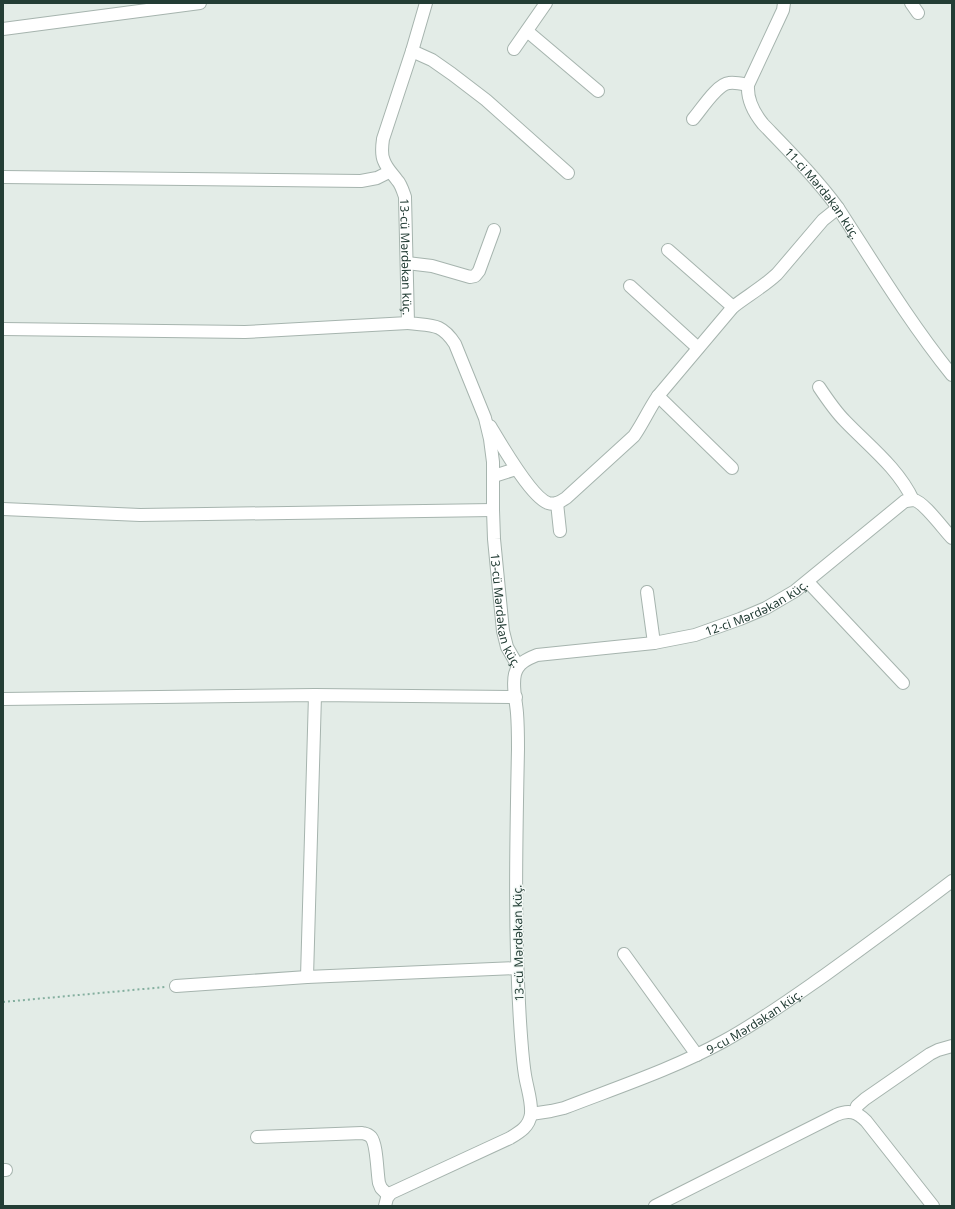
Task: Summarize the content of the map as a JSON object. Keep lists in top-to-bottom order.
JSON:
{
  "streets": {
    "street": [
      "11-ci Mərdəkan küç.",
      "13-cü Mərdəkan küç.",
      "12-ci Mərdəkan küç.",
      "9-cu Mərdəkan küç."
    ]
  },
  "crossings": [
    ["13-cü Mərdəkan küç.", "12-ci Mərdəkan küç."],
    ["13-cü Mərdəkan küç.", "9-cu Mərdəkan küç."]
  ]
}
